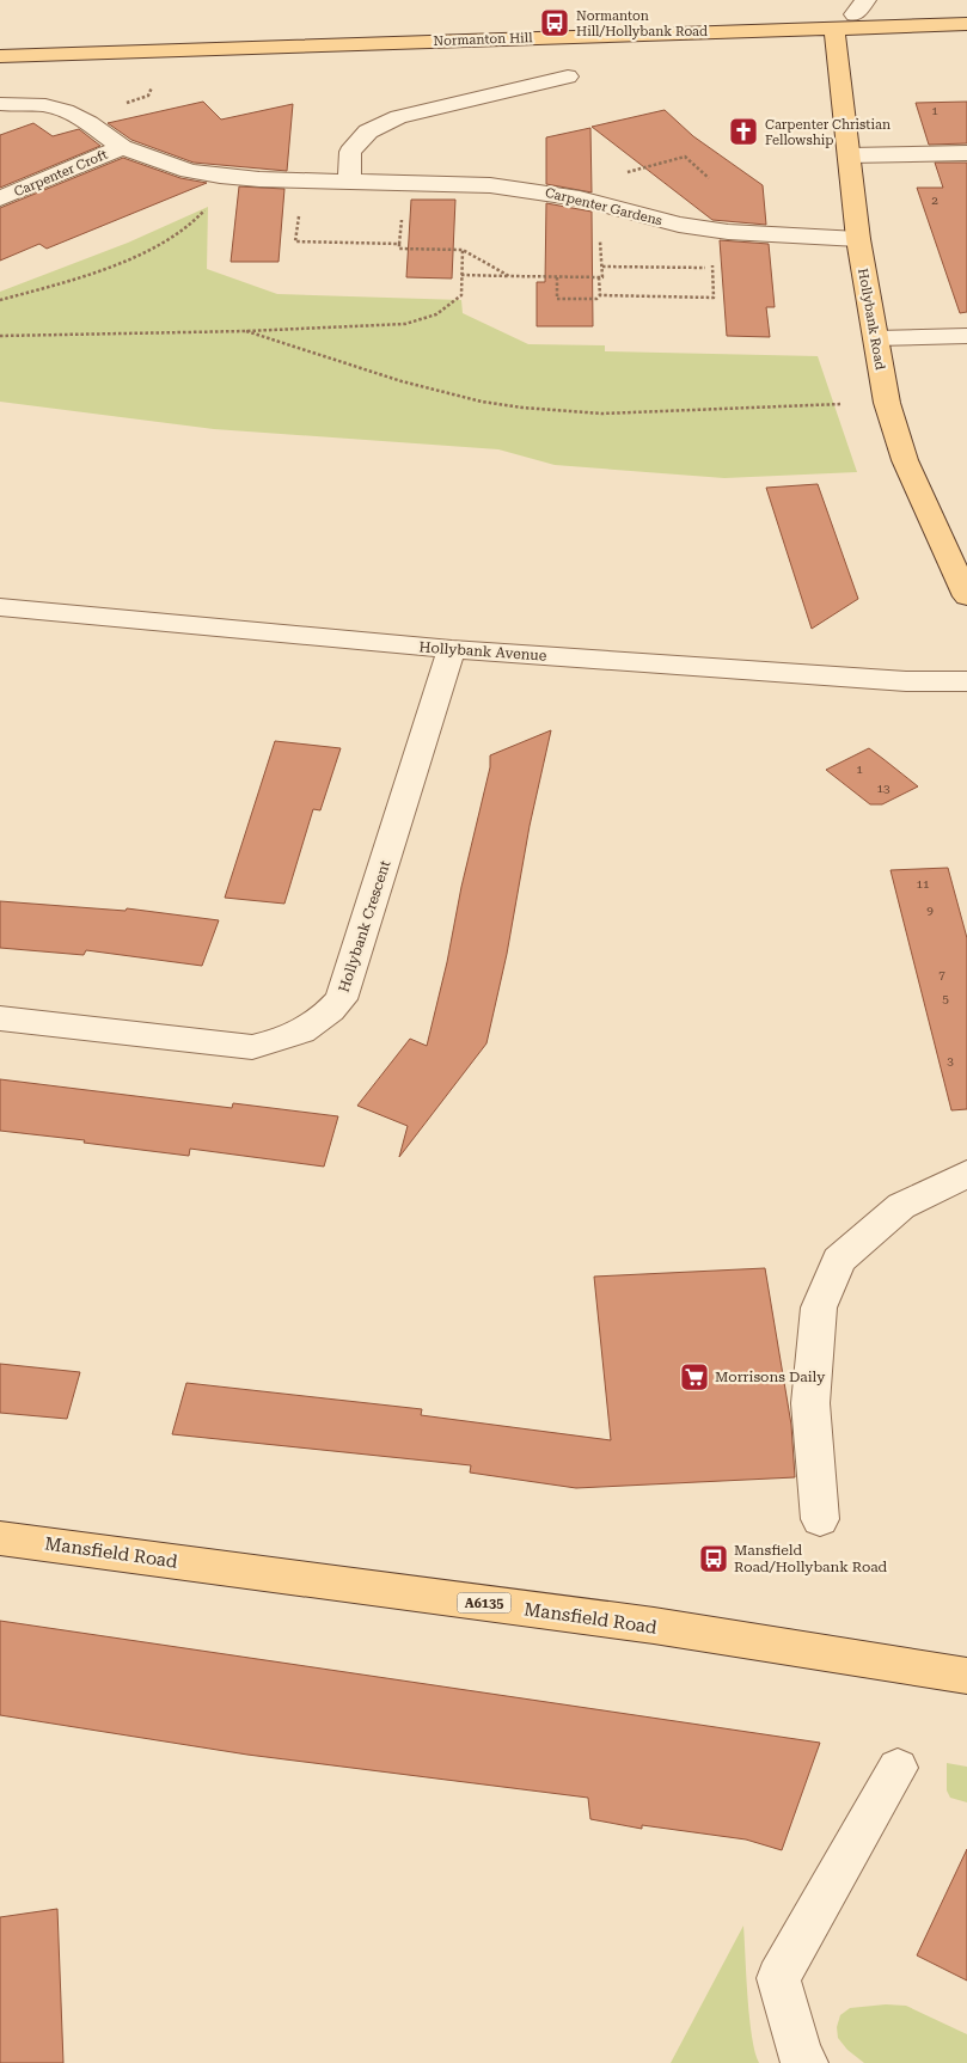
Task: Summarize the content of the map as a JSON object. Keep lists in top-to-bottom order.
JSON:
{
  "streets": {
    "main road": [
      "Normanton Hill",
      "Hollybank Road",
      "Mansfield Road",
      "A6135"
    ],
    "street": [
      "Carpenter Croft",
      "Carpenter Gardens",
      "Hollybank Avenue",
      "Hollybank Crescent"
    ]
  },
  "crossings": [
    ["Normanton Hill", "Hollybank Road"],
    ["Carpenter Croft", "Carpenter Gardens"],
    ["Carpenter Gardens", "Hollybank Road"],
    ["Hollybank Avenue", "Hollybank Crescent"]
  ],
  "places": {
    "bus stop": ["Normanton Hill/Hollybank Road", "Mansfield Road/Hollybank Road"],
    "church": ["Carpenter Christian Fellowship"],
    "supermarket": ["Morrisons Daily"]
  },
  "house_numbers": [
    "1",
    "2",
    "1",
    "13",
    "11",
    "9",
    "7",
    "5",
    "3"
  ]
}
